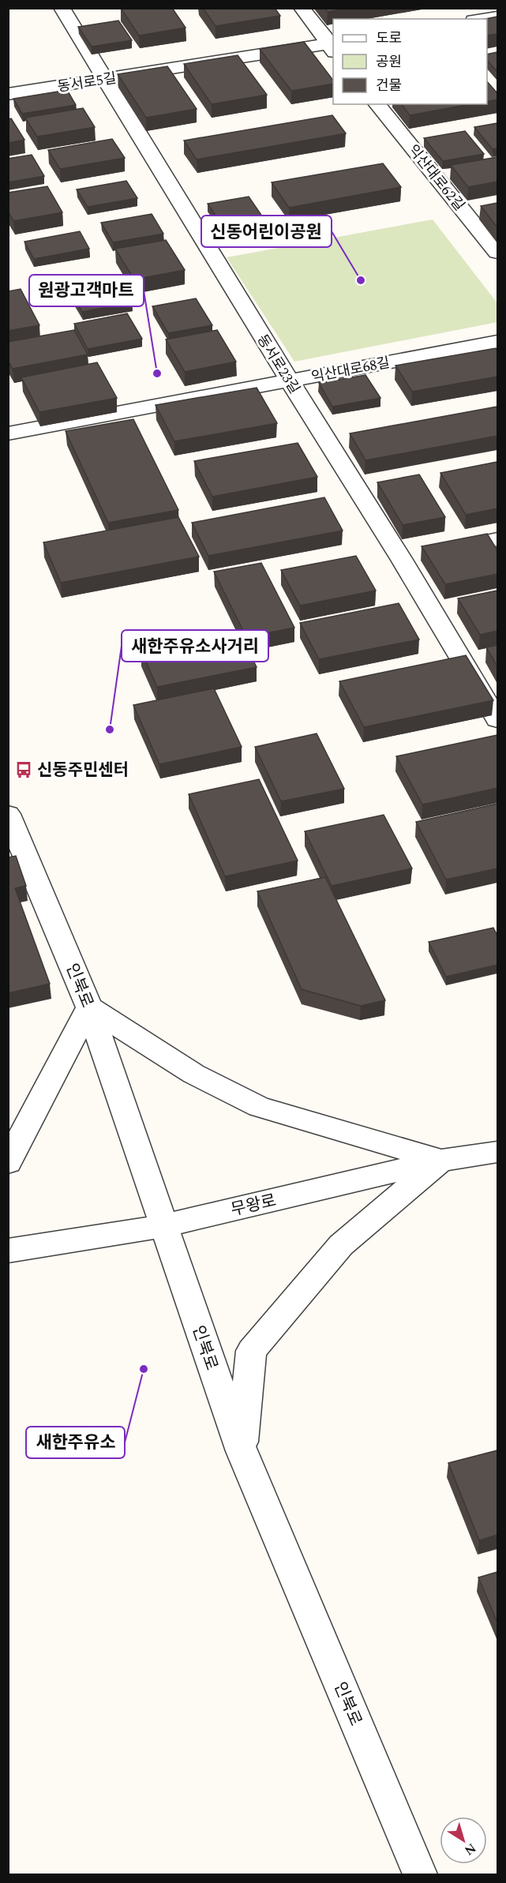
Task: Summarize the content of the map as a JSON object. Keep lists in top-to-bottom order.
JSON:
{
  "streets": {
    "street": [
      "동서로5길",
      "익산대로62길",
      "동서로23길",
      "익산대로68길",
      "인북로",
      "무왕로"
    ]
  },
  "crossings": [
    ["동서로5길", "동서로23길"],
    ["동서로23길", "익산대로68길"],
    ["인북로", "무왕로"]
  ],
  "places": {
    "other": [
      "신동어린이공원",
      "원광고객마트",
      "새한주유소사거리",
      "새한주유소"
    ],
    "bus stop": ["신동주민센터"]
  },
  "legend": ["도로", "공원", "건물"],
  "north": "bottom right"
}
